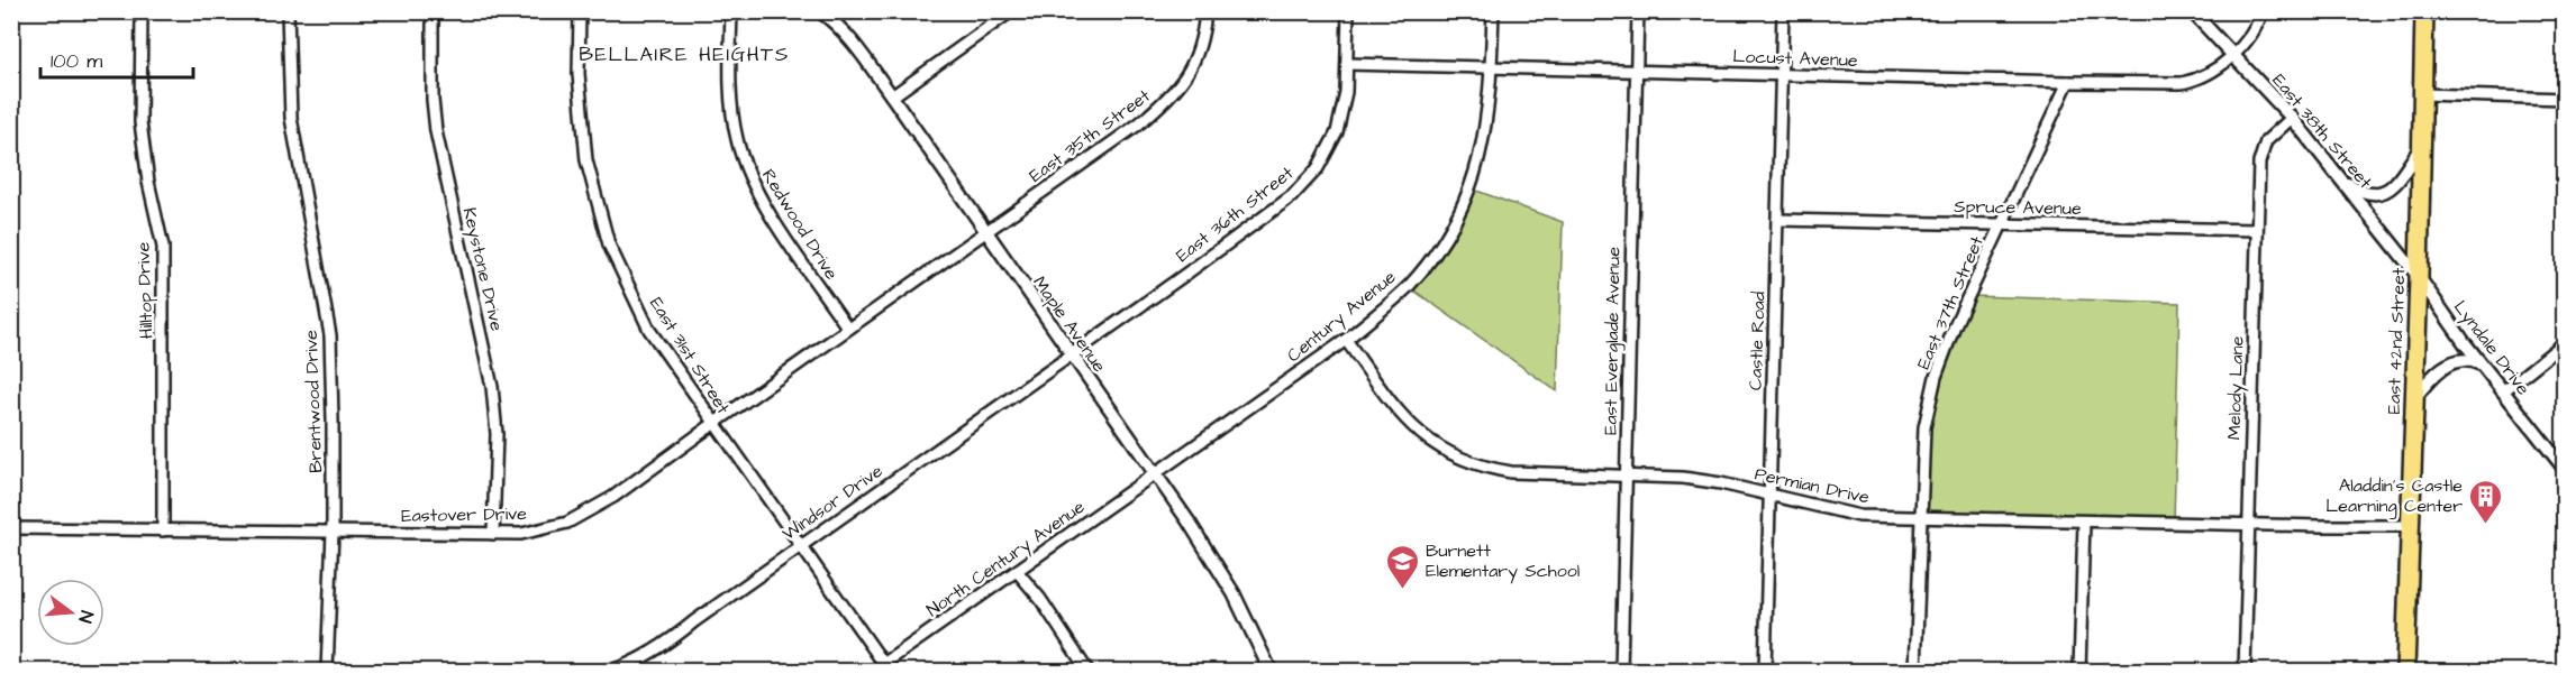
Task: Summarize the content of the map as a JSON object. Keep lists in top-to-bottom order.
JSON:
{
  "streets": {
    "highway": ["East 42nd Street"],
    "street": [
      "Locust Avenue",
      "East 38th Street",
      "East 35th Street",
      "Spruce Avenue",
      "East 36th Street",
      "Redwood Drive",
      "Keystone Drive",
      "Hilltop Drive",
      "East 37th Street",
      "Century Avenue",
      "Maple Avenue",
      "East Everglade Avenue",
      "Castle Road",
      "Lyndale Drive",
      "East 31st Street",
      "Melody Lane",
      "Brentwood Drive",
      "Permian Drive",
      "Windsor Drive",
      "Eastover Drive",
      "North Century Avenue"
    ]
  },
  "crossings": [
    ["Locust Avenue", "East 38th Street"],
    ["Locust Avenue", "East 36th Street"],
    ["Locust Avenue", "East 37th Street"],
    ["Locust Avenue", "Century Avenue"],
    ["Locust Avenue", "East Everglade Avenue"],
    ["Locust Avenue", "Castle Road"],
    ["East 38th Street", "East 42nd Street"],
    ["East 38th Street", "Lyndale Drive"],
    ["East 38th Street", "Melody Lane"],
    ["East 35th Street", "Maple Avenue"],
    ["East 35th Street", "Eastover Drive"],
    ["Spruce Avenue", "East 37th Street"],
    ["Spruce Avenue", "Castle Road"],
    ["Spruce Avenue", "Melody Lane"],
    ["East 36th Street", "Maple Avenue"],
    ["East 36th Street", "Windsor Drive"],
    ["Redwood Drive", "Eastover Drive"],
    ["Keystone Drive", "Eastover Drive"],
    ["Hilltop Drive", "Eastover Drive"],
    ["East 37th Street", "Permian Drive"],
    ["Century Avenue", "Maple Avenue"],
    ["Century Avenue", "Permian Drive"],
    ["Century Avenue", "North Century Avenue"],
    ["Maple Avenue", "Windsor Drive"],
    ["Maple Avenue", "Eastover Drive"],
    ["Maple Avenue", "North Century Avenue"],
    ["East Everglade Avenue", "Permian Drive"],
    ["Castle Road", "Permian Drive"],
    ["East 42nd Street", "Lyndale Drive"],
    ["East 42nd Street", "Permian Drive"],
    ["East 31st Street", "Windsor Drive"],
    ["East 31st Street", "Eastover Drive"],
    ["East 31st Street", "North Century Avenue"],
    ["Melody Lane", "Permian Drive"],
    ["Brentwood Drive", "Eastover Drive"]
  ],
  "districts": ["BELLAIRE HEIGHTS"],
  "places": {
    "building": ["Aladdin's Castle Learning Center"],
    "school or university": ["Burnett Elementary School"]
  },
  "scale_bar": "100 m",
  "north": "right"
}
